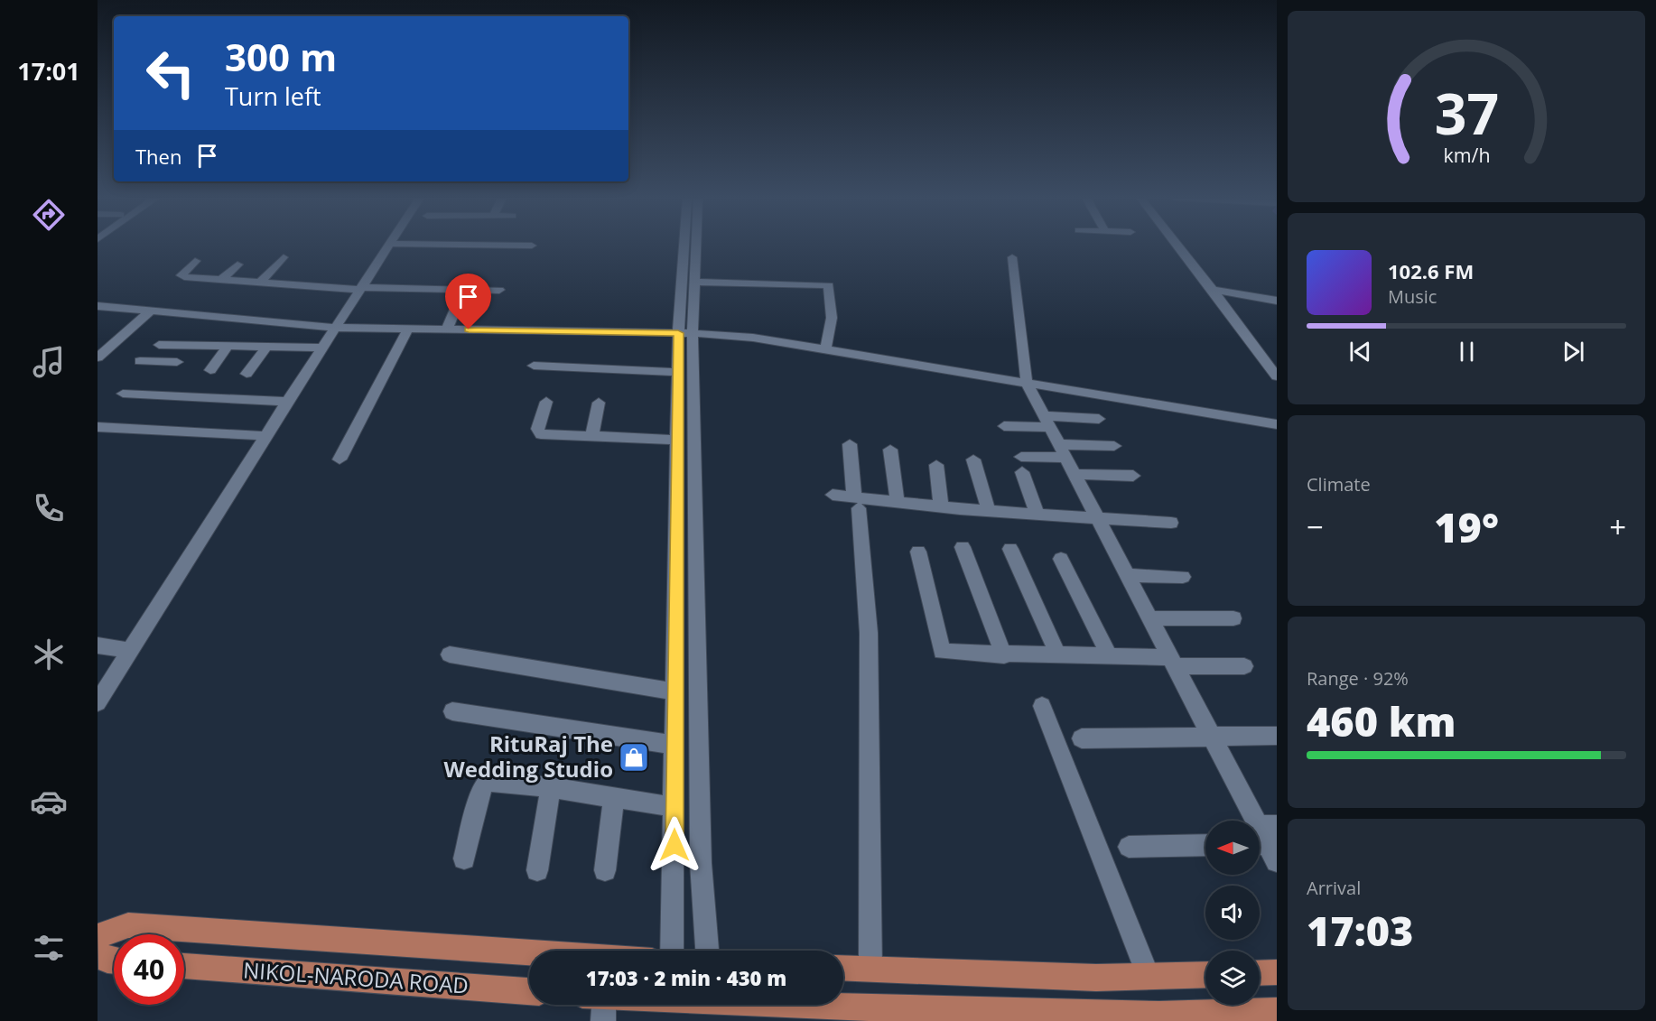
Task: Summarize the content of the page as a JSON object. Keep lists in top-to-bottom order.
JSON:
{
  "streets": {
    "main road": ["NIKOL-NARODA ROAD"]
  },
  "places": {
    "shop": ["RituRaj The Wedding Studio"]
  },
  "north": "left",
  "page": {
    "tabs": "17:01",
    "turn": ["300 m", "Turn left"],
    "then": "Then",
    "song": ["102.6 FM", "Music"],
    "tile": [
      "Climate",
      ["Range · 92%", "460 km"],
      ["Arrival", "17:03"]
    ],
    "heat": ["−", "19°", "+"],
    "limit": "40",
    "trip": "17:03 · 2 min · 430 m",
    "gauge": ["37", "km/h"]
  }
}
